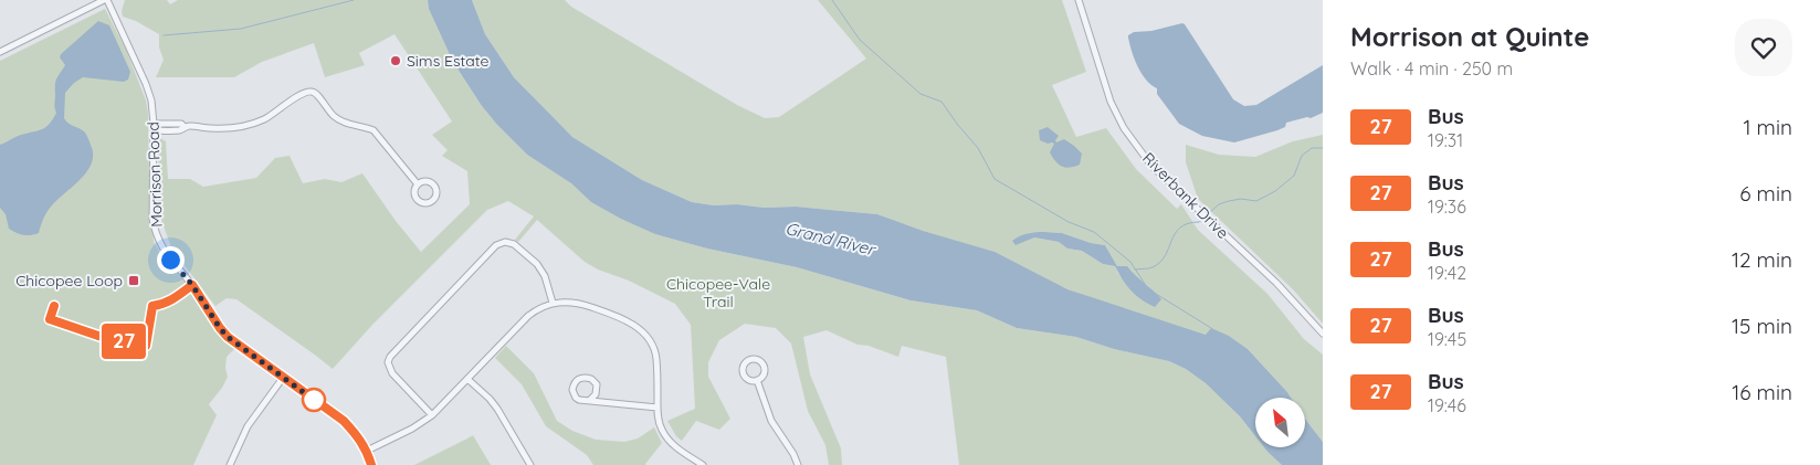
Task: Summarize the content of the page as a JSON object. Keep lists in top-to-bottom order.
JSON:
{
  "streets": {
    "street": ["Morrison Road", "Riverbank Drive"]
  },
  "water": ["Grand River"],
  "parks": ["Chicopee-Vale Trail"],
  "places": {
    "other": ["Sims Estate"],
    "transit": ["Chicopee Loop"]
  },
  "lines": ["bus line 27"],
  "north": "top left",
  "page": {
    "on_map": "27",
    "heading": ["Morrison at Quinte", "Walk · 4 min · 250 m"],
    "list": [
      {
        "mark": "27",
        "name": "Bus",
        "note": "19:31",
        "value": "1 min"
      },
      {
        "mark": "27",
        "name": "Bus",
        "note": "19:36",
        "value": "6 min"
      },
      {
        "mark": "27",
        "name": "Bus",
        "note": "19:42",
        "value": "12 min"
      },
      {
        "mark": "27",
        "name": "Bus",
        "note": "19:45",
        "value": "15 min"
      },
      {
        "mark": "27",
        "name": "Bus",
        "note": "19:46",
        "value": "16 min"
      }
    ]
  }
}
